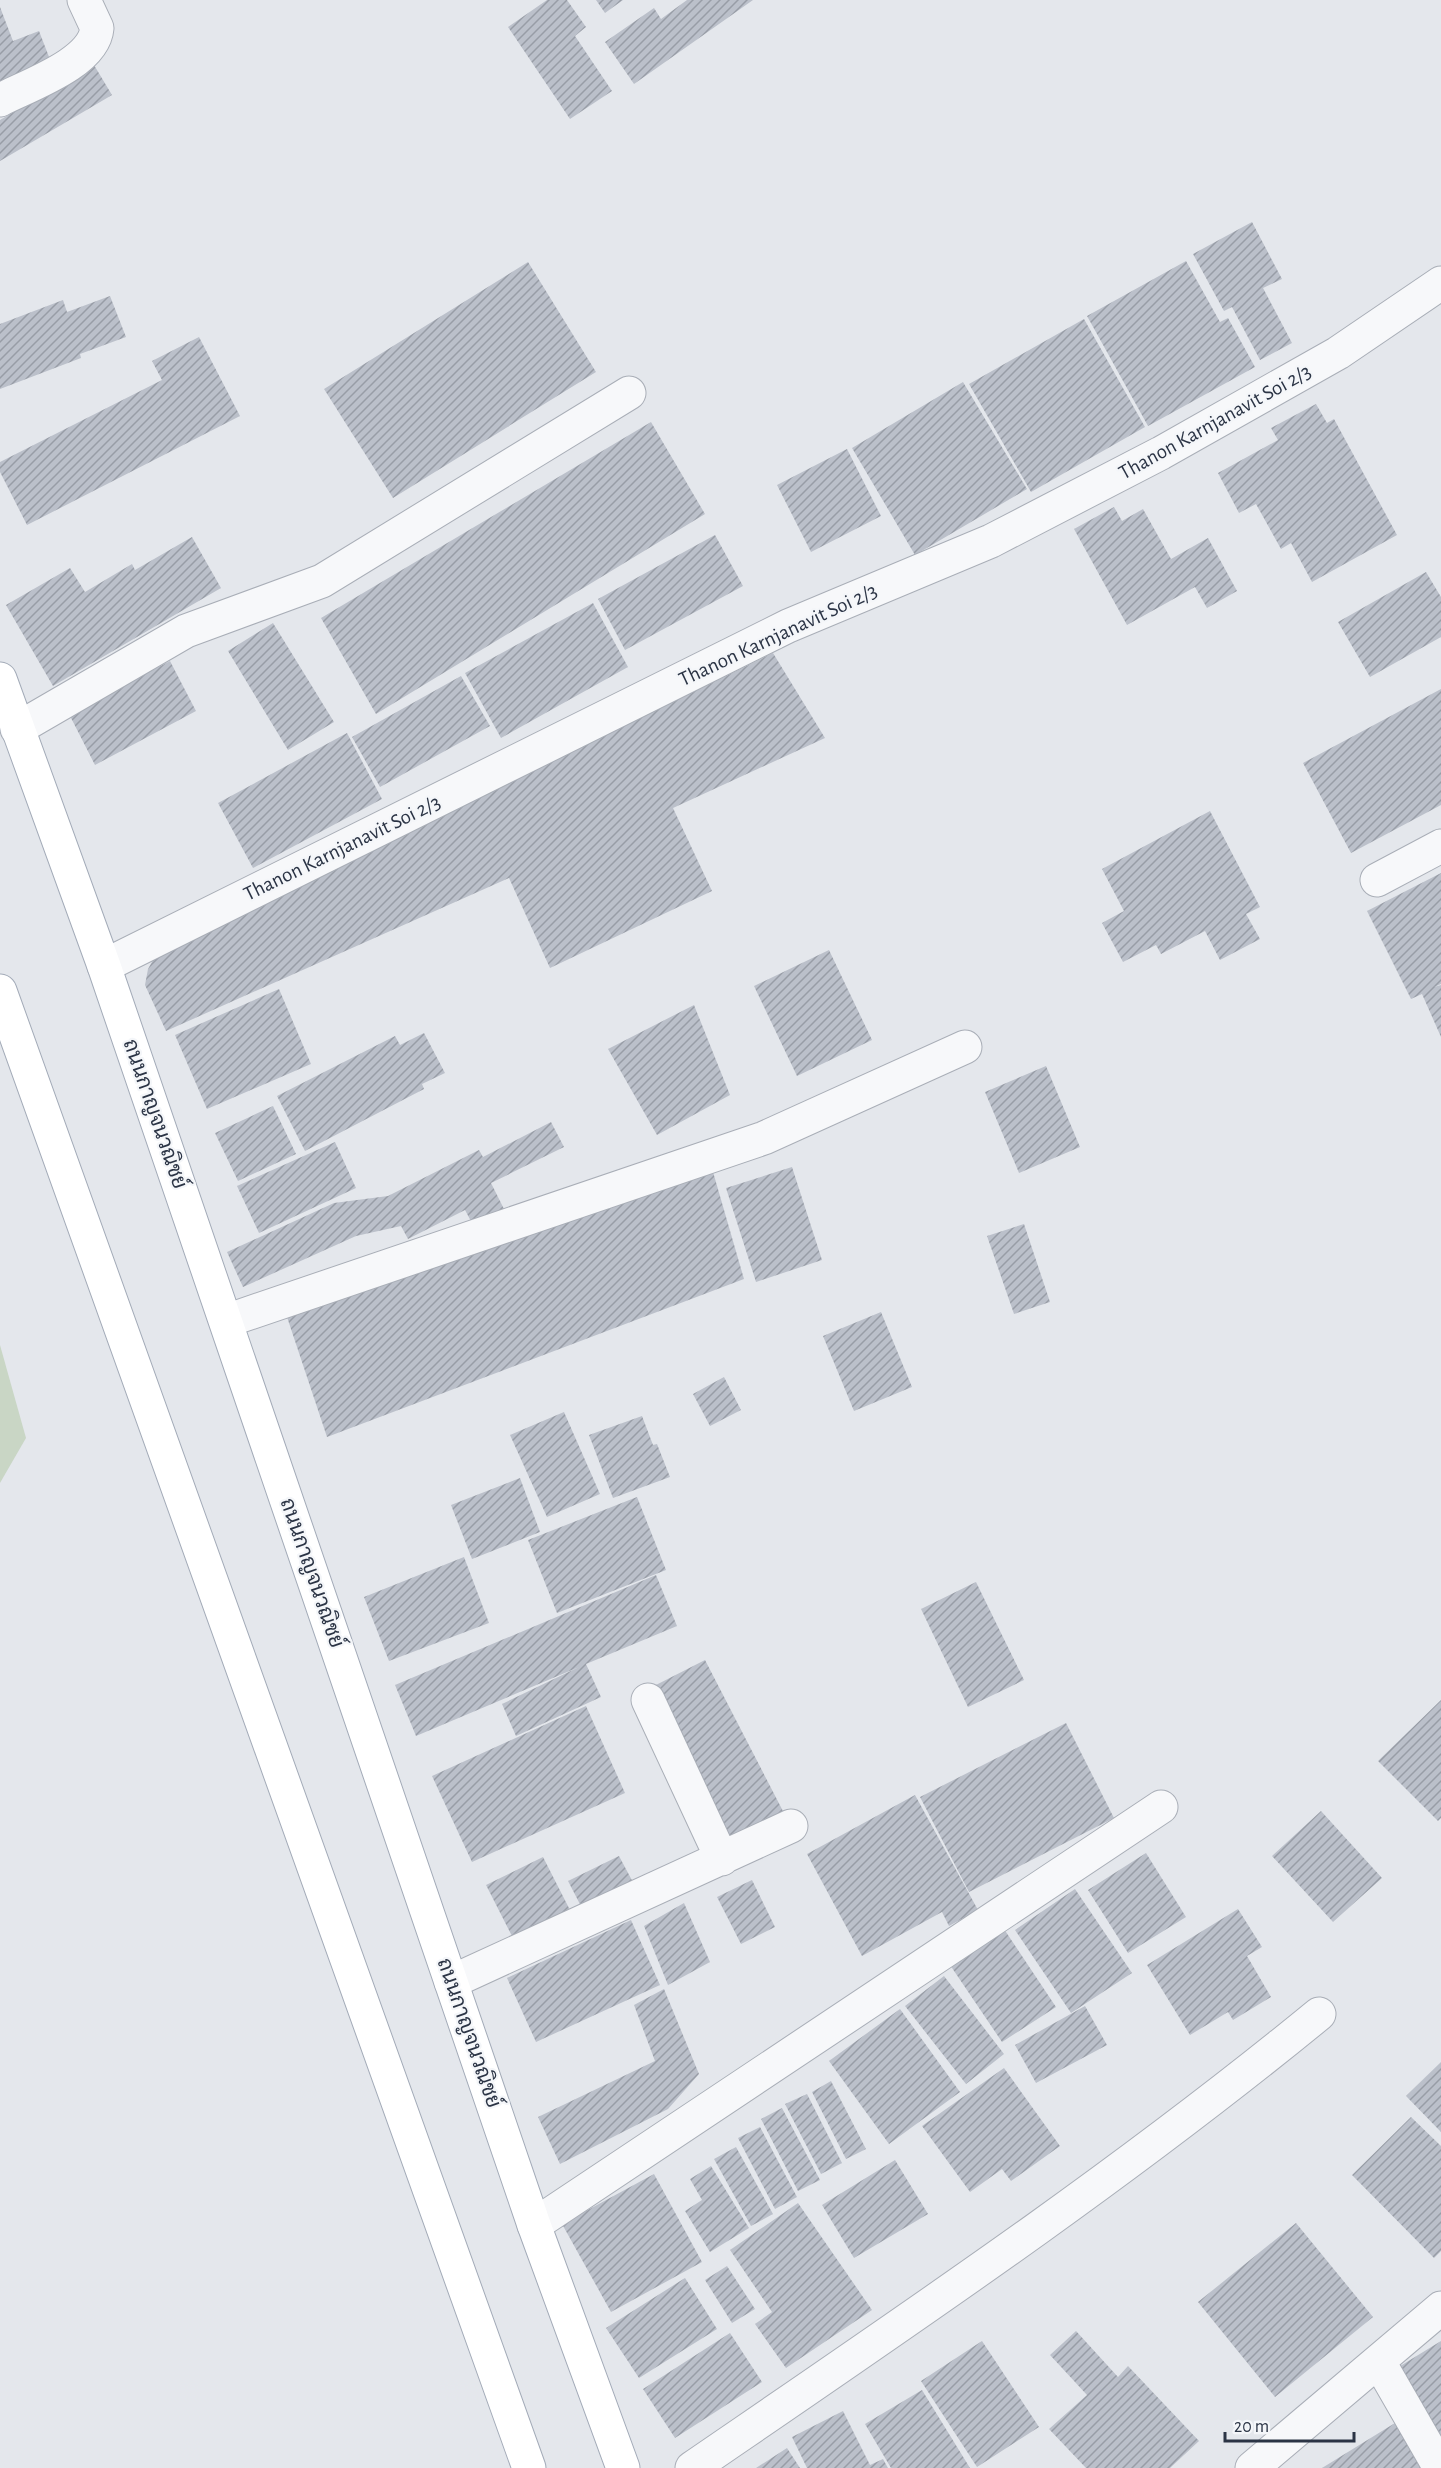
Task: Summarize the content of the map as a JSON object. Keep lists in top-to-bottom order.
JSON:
{
  "streets": {
    "main road": ["ถนนกาญจนวณิชย์"],
    "street": ["Thanon Karnjanavit Soi 2/3"]
  },
  "crossings": [
    ["Thanon Karnjanavit Soi 2/3", "ถนนกาญจนวณิชย์"]
  ],
  "scale_bar": "20 m"
}
